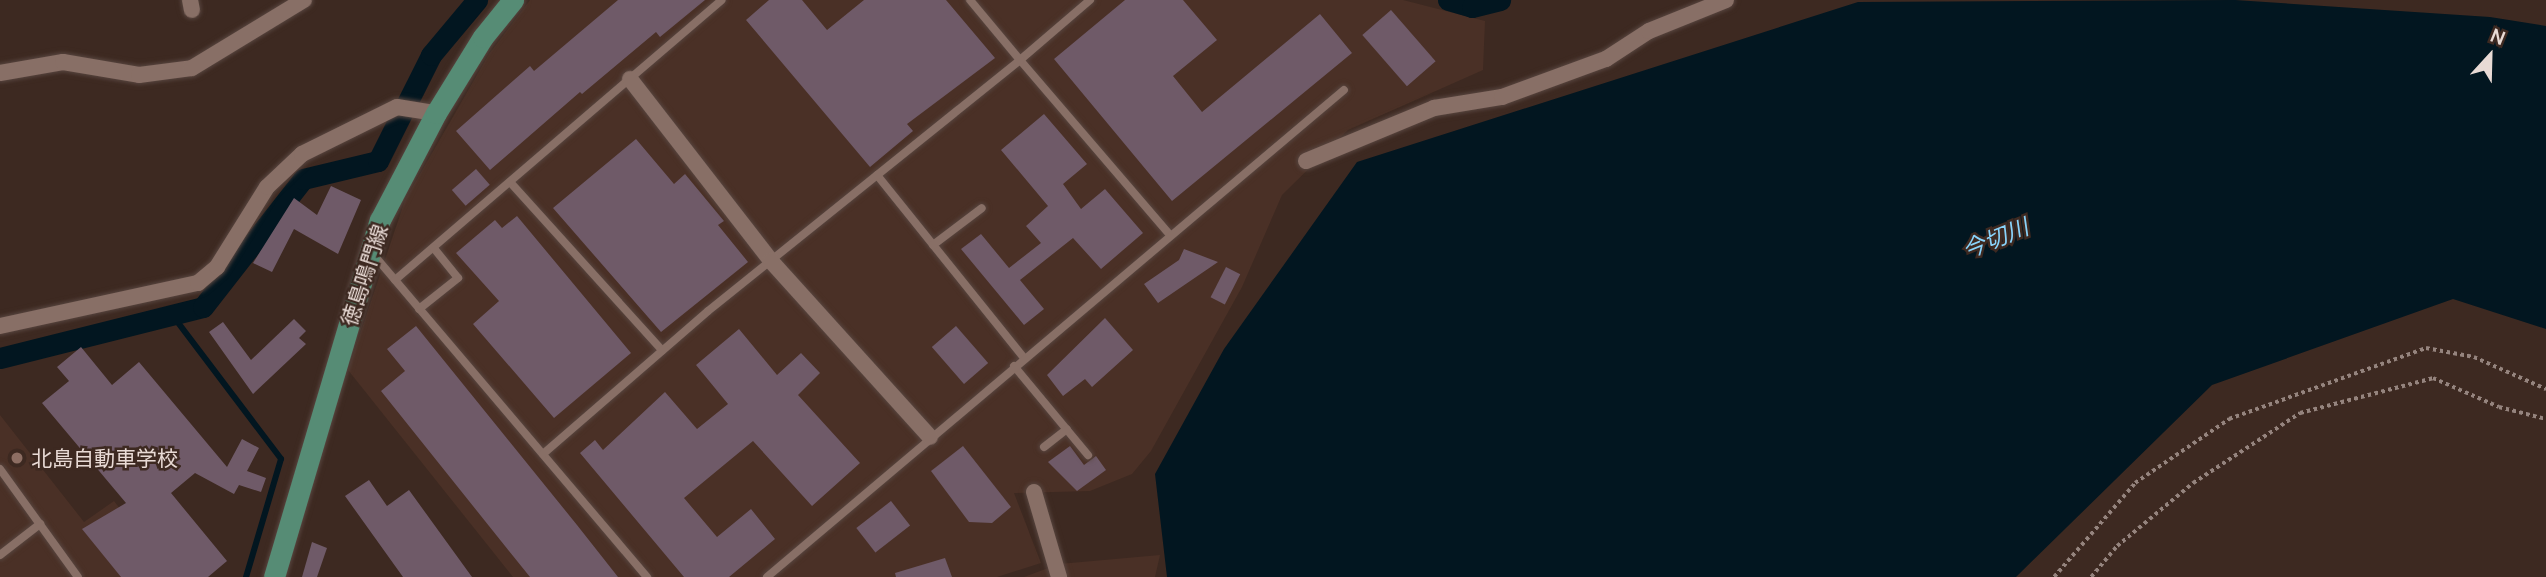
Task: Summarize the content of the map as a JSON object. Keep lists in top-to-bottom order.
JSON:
{
  "streets": {
    "main road": ["徳島鳴門線"]
  },
  "water": ["今切川"],
  "places": ["北島自動車学校"],
  "north": "top"
}
